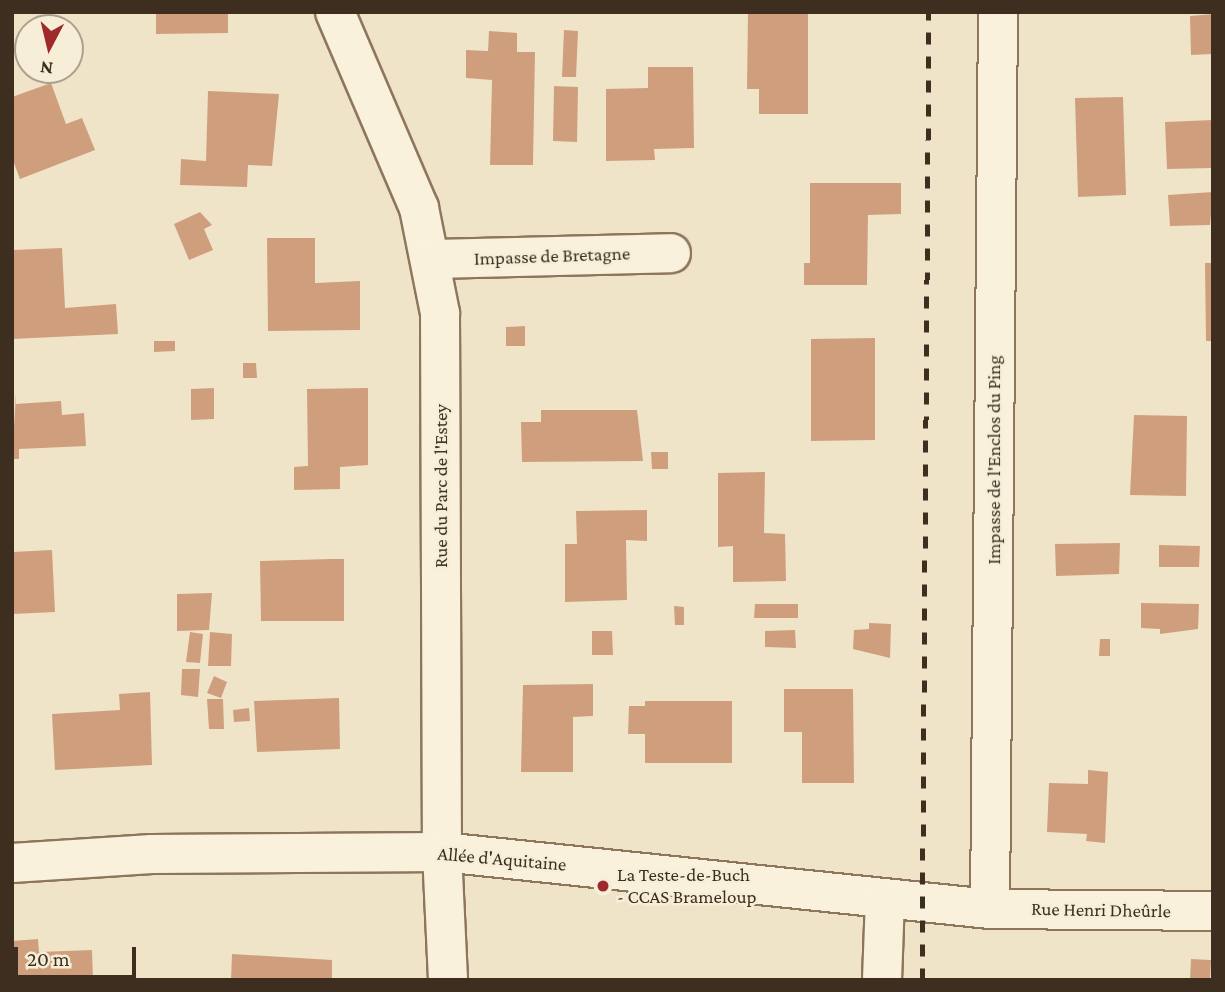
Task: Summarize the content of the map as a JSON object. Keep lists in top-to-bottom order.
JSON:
{
  "streets": {
    "street": [
      "Impasse de Bretagne",
      "Impasse de l'Enclos du Ping",
      "Rue du Parc de l'Estey",
      "Allée d'Aquitaine",
      "Rue Henri Dheûrle"
    ]
  },
  "crossings": [
    ["Impasse de Bretagne", "Rue du Parc de l'Estey"],
    ["Impasse de l'Enclos du Ping", "Allée d'Aquitaine"],
    ["Impasse de l'Enclos du Ping", "Rue Henri Dheûrle"],
    ["Rue du Parc de l'Estey", "Allée d'Aquitaine"],
    ["Allée d'Aquitaine", "Rue Henri Dheûrle"]
  ],
  "places": ["La Teste-de-Buch - CCAS Brameloup"],
  "scale_bar": "20 m",
  "north": "bottom"
}
